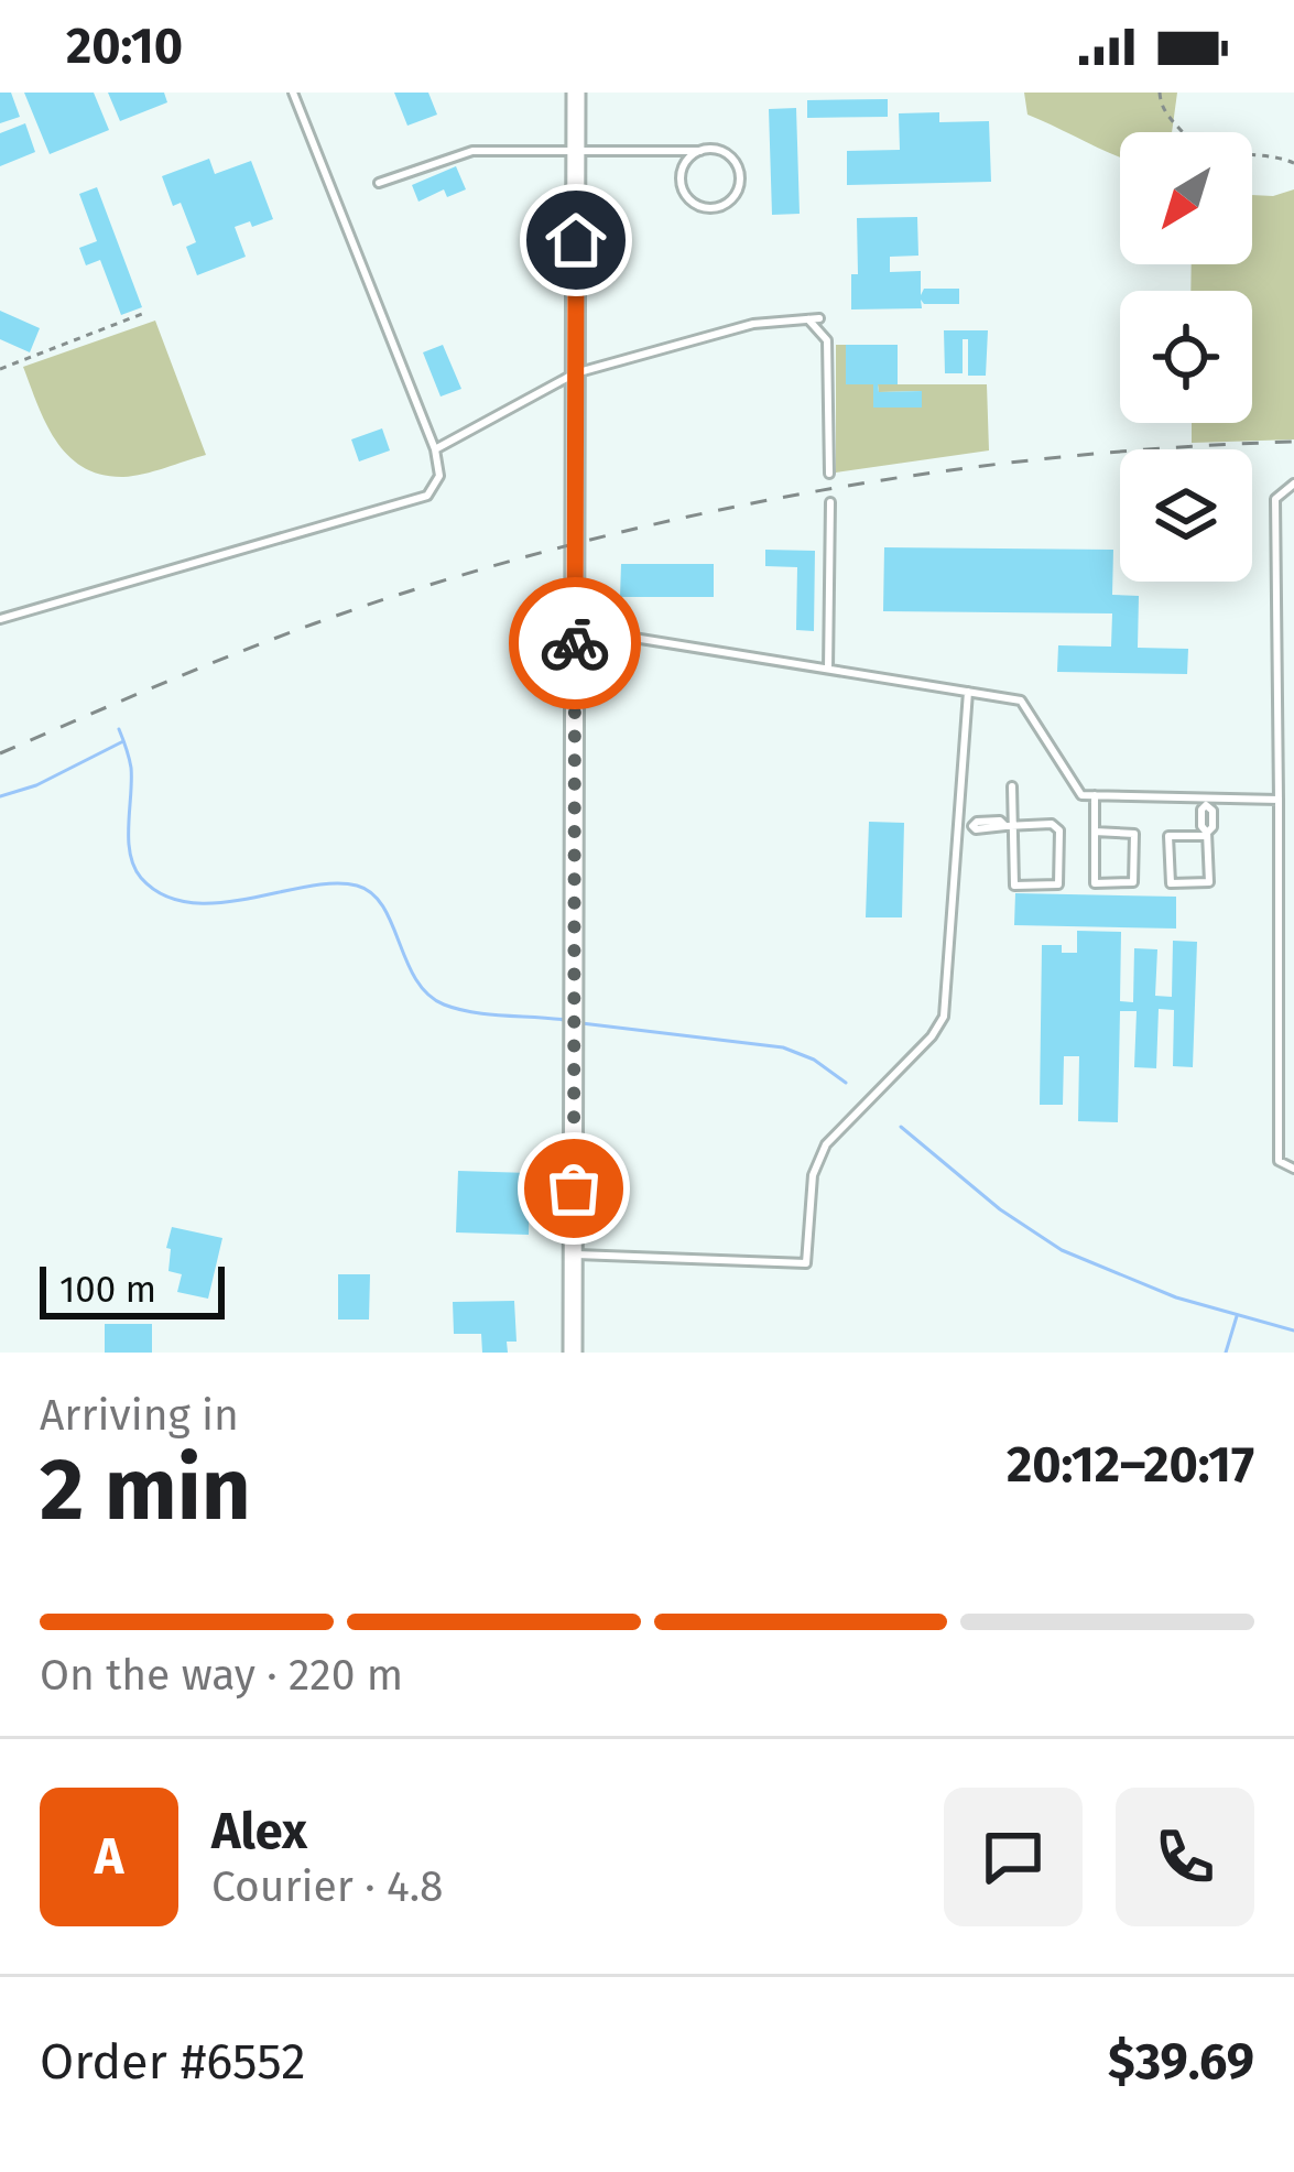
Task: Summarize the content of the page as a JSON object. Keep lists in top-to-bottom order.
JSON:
{
  "scale_bar": "100 m",
  "north": "bottom left",
  "page": {
    "status": "20:10",
    "scale": "100 m",
    "heading": ["2 min", "Arriving in", "20:12–20:17"],
    "panel": [
      "Alex",
      "Courier · 4.8",
      "Order #6552",
      "$39.69"
    ],
    "bar": "On the way · 220 m",
    "round": "A"
  }
}
